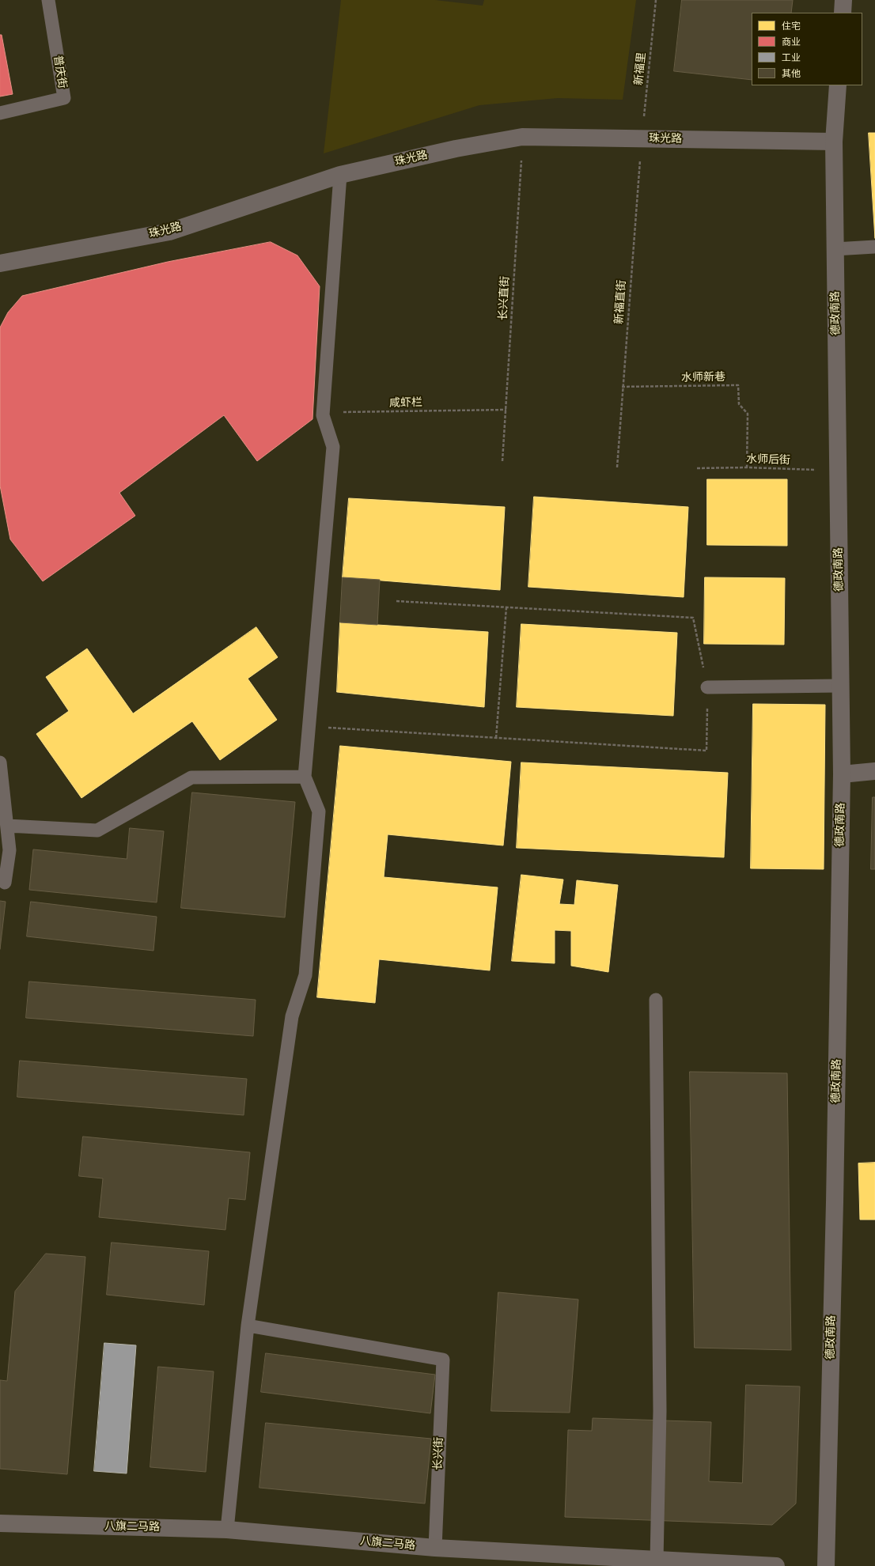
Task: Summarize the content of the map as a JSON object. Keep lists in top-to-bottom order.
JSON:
{
  "streets": {
    "main road": ["八旗二马路"],
    "street": ["珠光路", "德政南路"],
    "lane": ["普庆街", "长兴街"],
    "path": [
      "新福里",
      "长兴直街",
      "新福直街",
      "水师新巷",
      "咸虾栏",
      "水师后街"
    ]
  },
  "crossings": [
    ["新福里", "珠光路"],
    ["新福里", "新福直街"],
    ["珠光路", "长兴直街"],
    ["珠光路", "新福直街"],
    ["珠光路", "德政南路"],
    ["长兴直街", "咸虾栏"],
    ["新福直街", "水师新巷"],
    ["德政南路", "水师后街"],
    ["水师新巷", "水师后街"],
    ["长兴街", "八旗二马路"]
  ],
  "legend": [
    "住宅",
    "商业",
    "工业",
    "其他"
  ]
}
